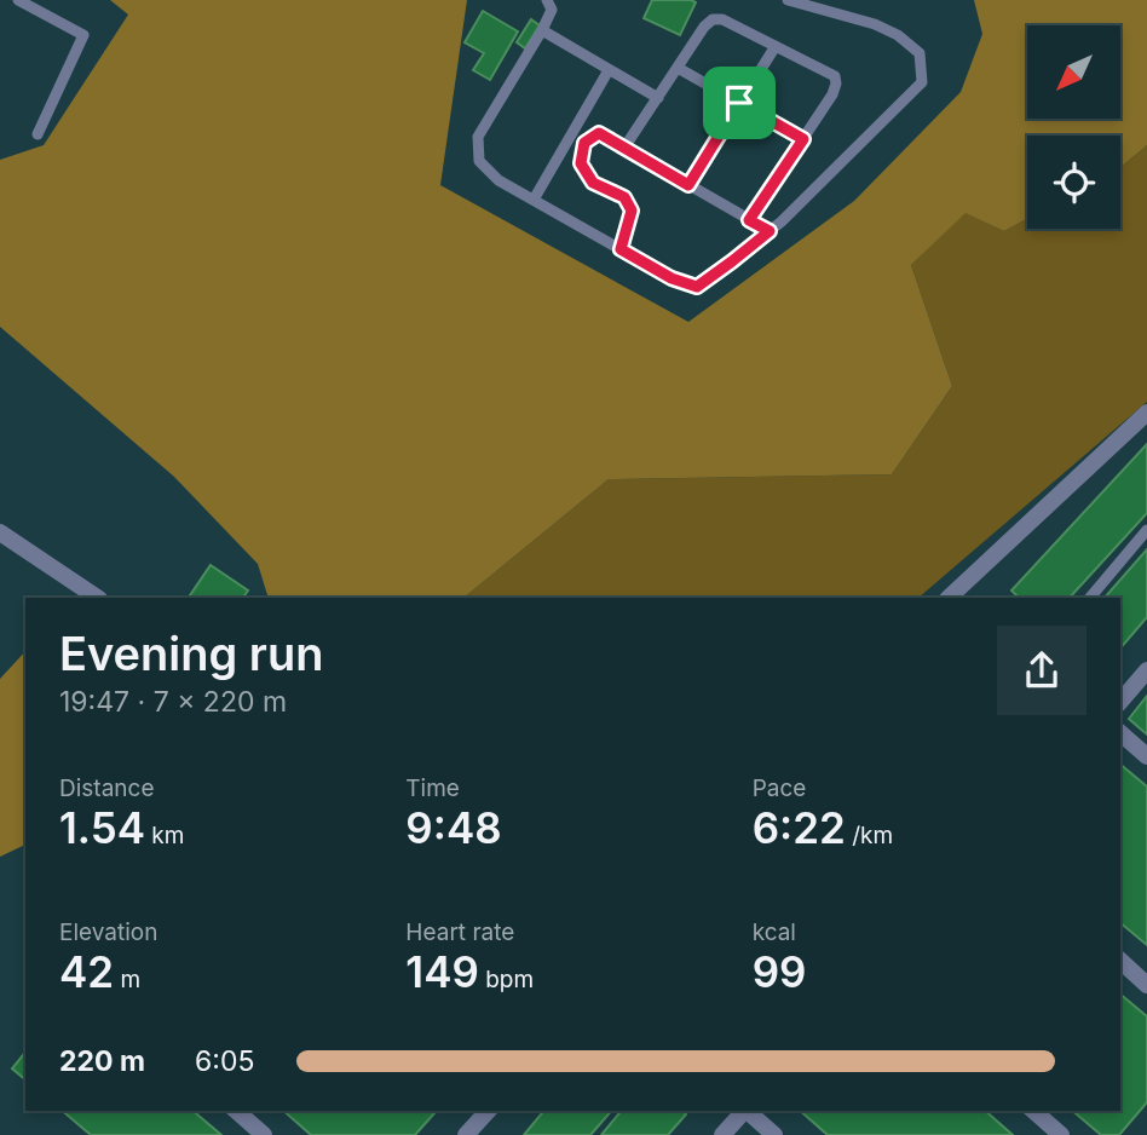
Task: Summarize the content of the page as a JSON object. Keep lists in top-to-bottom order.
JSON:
{
  "north": "bottom left",
  "page": {
    "heading": ["Evening run", "19:47 · 7 × 220 m"],
    "stats": [
      ["Distance", "1.54 km"],
      ["Time", "9:48"],
      ["Pace", "6:22 /km"],
      ["Elevation", "42 m"],
      ["Heart rate", "149 bpm"],
      ["kcal", "99"]
    ],
    "list": [
      {
        "name": "220 m",
        "note": "6:05"
      }
    ]
  }
}
